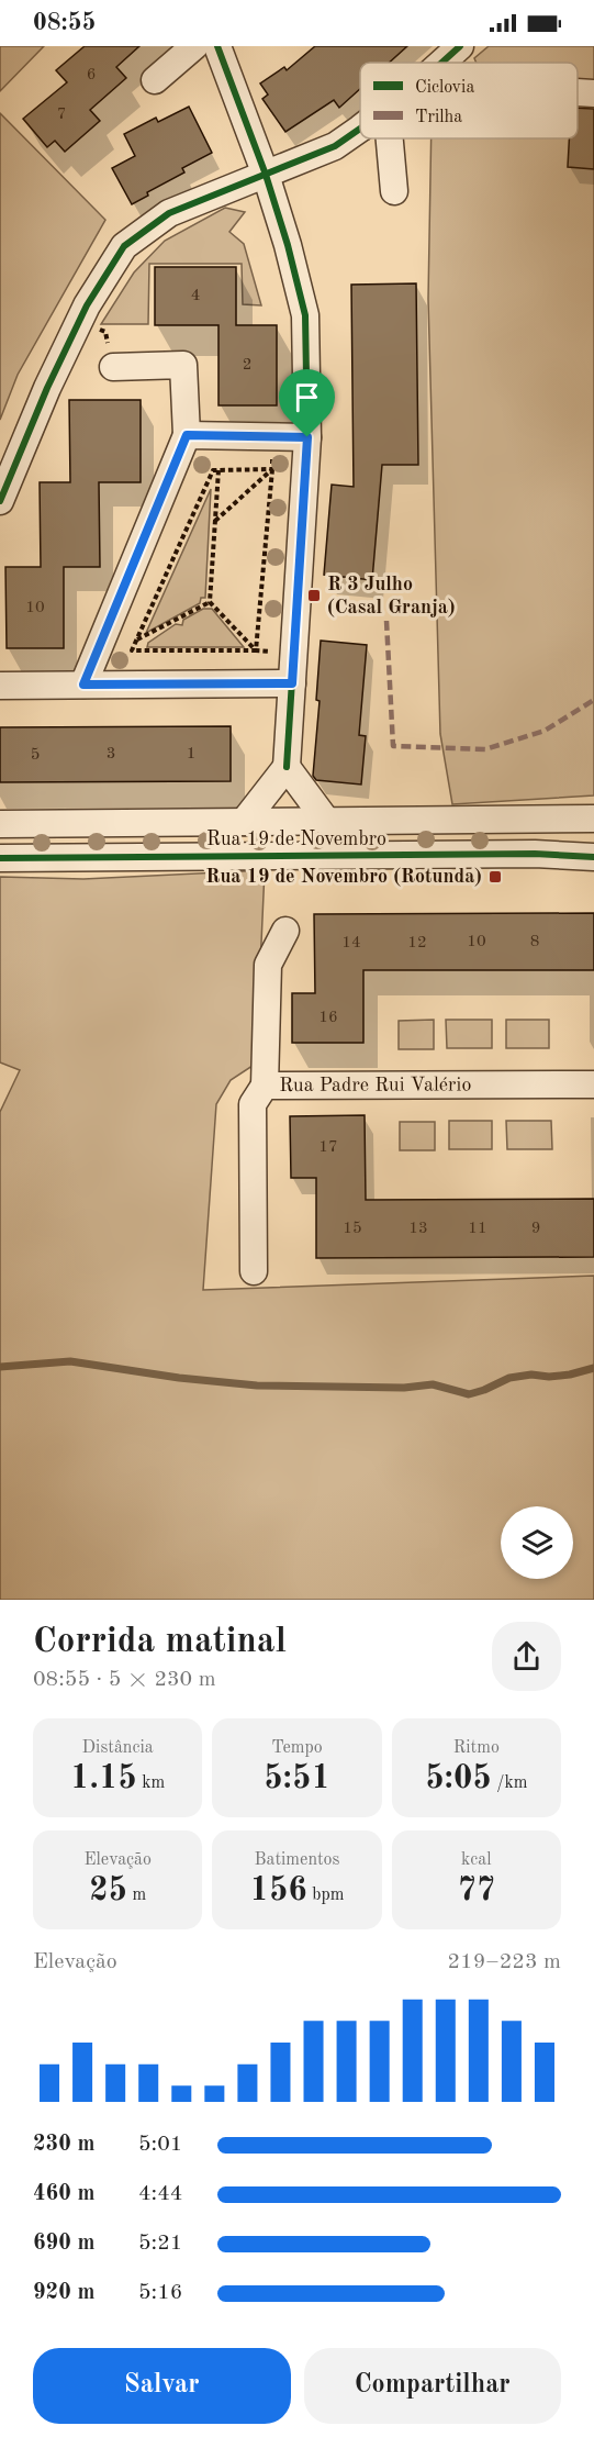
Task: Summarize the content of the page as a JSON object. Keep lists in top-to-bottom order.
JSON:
{
  "streets": {
    "street": ["Rua 19 de Novembro", "Rua Padre Rui Valério"]
  },
  "places": {
    "transit": ["R 3 Julho (Casal Granja)", "Rua 19 de Novembro (Rotunda)"]
  },
  "house_numbers": [
    "6",
    "7",
    "4",
    "2",
    "10",
    "3",
    "1",
    "5",
    "10",
    "8",
    "14",
    "12",
    "16",
    "17",
    "15",
    "13",
    "11",
    "9"
  ],
  "legend": ["Ciclovia", "Trilha"],
  "page": {
    "status": "08:55",
    "heading": ["Corrida matinal", "08:55 · 5 × 230 m"],
    "stats": [
      ["Distância", "1.15 km"],
      ["Tempo", "5:51"],
      ["Ritmo", "5:05 /km"],
      ["Elevação", "25 m"],
      ["Batimentos", "156 bpm"],
      ["kcal", "77"]
    ],
    "chart": ["Elevação", "219–223 m"],
    "list": [
      {
        "name": "230 m",
        "note": "5:01"
      },
      {
        "name": "460 m",
        "note": "4:44"
      },
      {
        "name": "690 m",
        "note": "5:21"
      },
      {
        "name": "920 m",
        "note": "5:16"
      }
    ],
    "buttons": ["Salvar", "Compartilhar"]
  }
}
